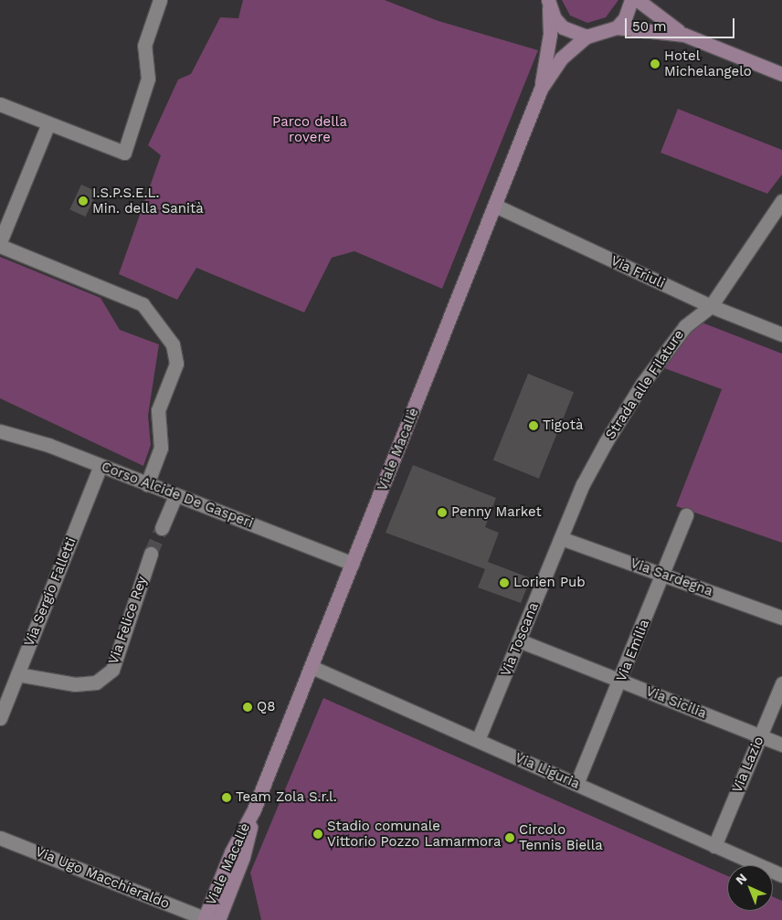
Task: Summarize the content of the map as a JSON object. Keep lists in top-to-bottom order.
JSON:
{
  "streets": {
    "street": [
      "Via Friuli",
      "Strada alle Filature",
      "Viale Macallè",
      "Corso Alcide De Gasperi",
      "Via Sardegna",
      "Via Sergio Falletti",
      "Via Felice Rey",
      "Via Toscana",
      "Via Emilia",
      "Via Sicilia",
      "Via Lazio",
      "Via Liguria",
      "Via Ugo Macchieraldo"
    ]
  },
  "crossings": [
    ["Via Friuli", "Strada alle Filature"],
    ["Via Friuli", "Viale Macallè"],
    ["Strada alle Filature", "Via Sardegna"],
    ["Strada alle Filature", "Via Toscana"],
    ["Viale Macallè", "Corso Alcide De Gasperi"],
    ["Viale Macallè", "Via Liguria"],
    ["Viale Macallè", "Via Ugo Macchieraldo"],
    ["Corso Alcide De Gasperi", "Via Sergio Falletti"],
    ["Via Sardegna", "Via Toscana"],
    ["Via Sardegna", "Via Emilia"],
    ["Via Sergio Falletti", "Via Felice Rey"],
    ["Via Toscana", "Via Sicilia"],
    ["Via Toscana", "Via Liguria"],
    ["Via Emilia", "Via Sicilia"],
    ["Via Emilia", "Via Liguria"],
    ["Via Sicilia", "Via Lazio"],
    ["Via Lazio", "Via Liguria"]
  ],
  "parks": ["Parco della rovere"],
  "places": [
    "Hotel Michelangelo",
    "I.S.P.S.E.L. Min. della Sanità",
    "Tigotà",
    "Penny Market",
    "Lorien Pub",
    "Q8",
    "Team Zola S.r.l.",
    "Stadio comunale Vittorio Pozzo Lamarmora",
    "Circolo Tennis Biella"
  ],
  "scale_bar": "50 m",
  "north": "top left"
}
